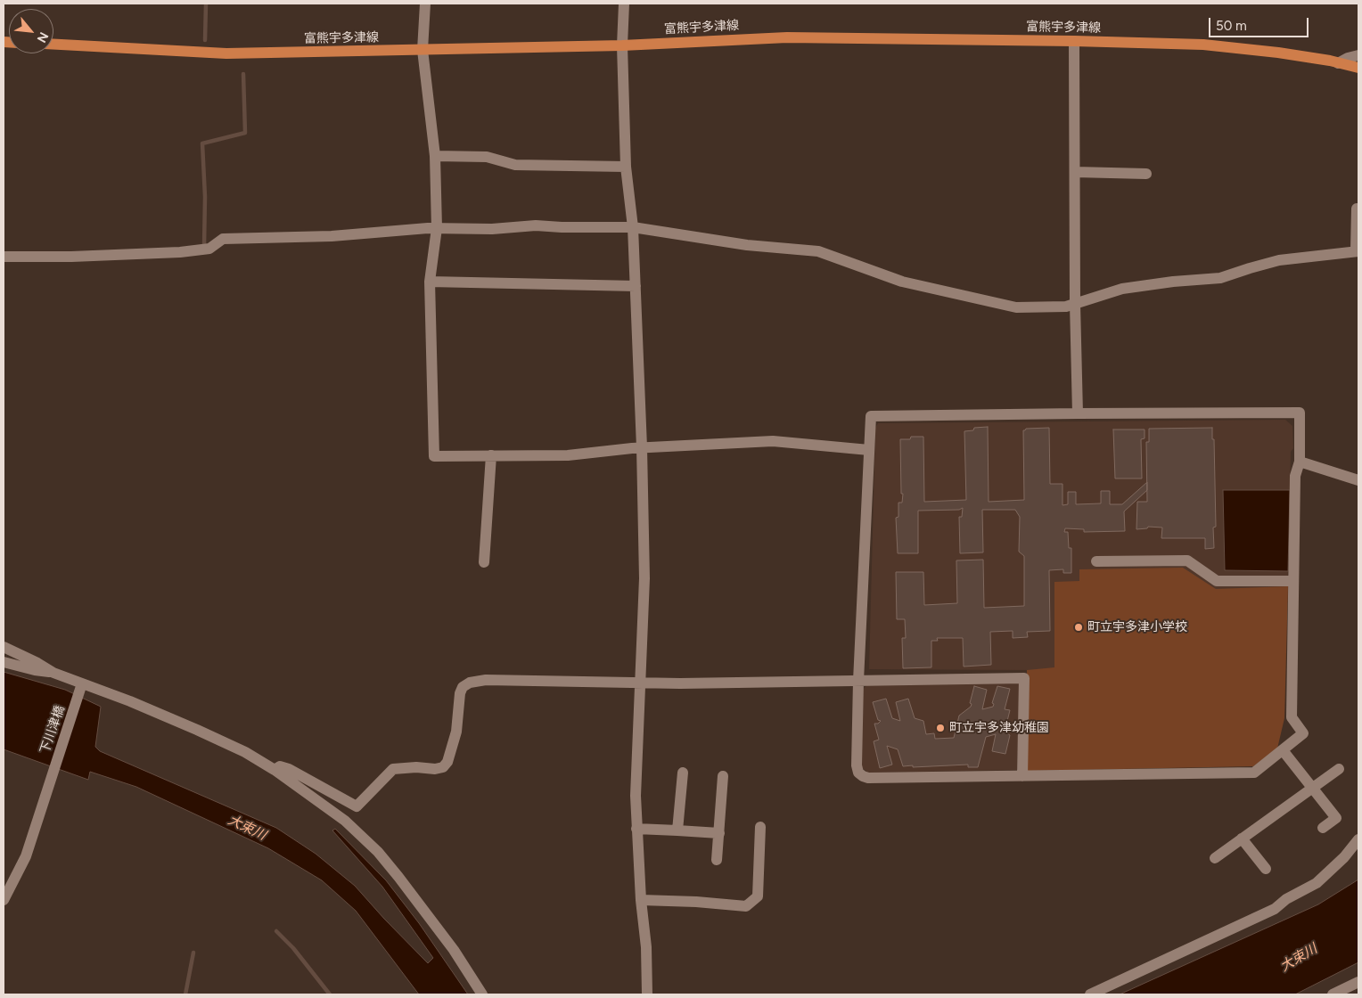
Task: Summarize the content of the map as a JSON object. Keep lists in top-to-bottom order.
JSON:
{
  "streets": {
    "main road": ["富熊宇多津線"],
    "street": ["下川津橋"]
  },
  "water": ["大束川"],
  "places": ["町立宇多津小学校", "町立宇多津幼稚園"],
  "scale_bar": "50 m",
  "north": "bottom right"
}
